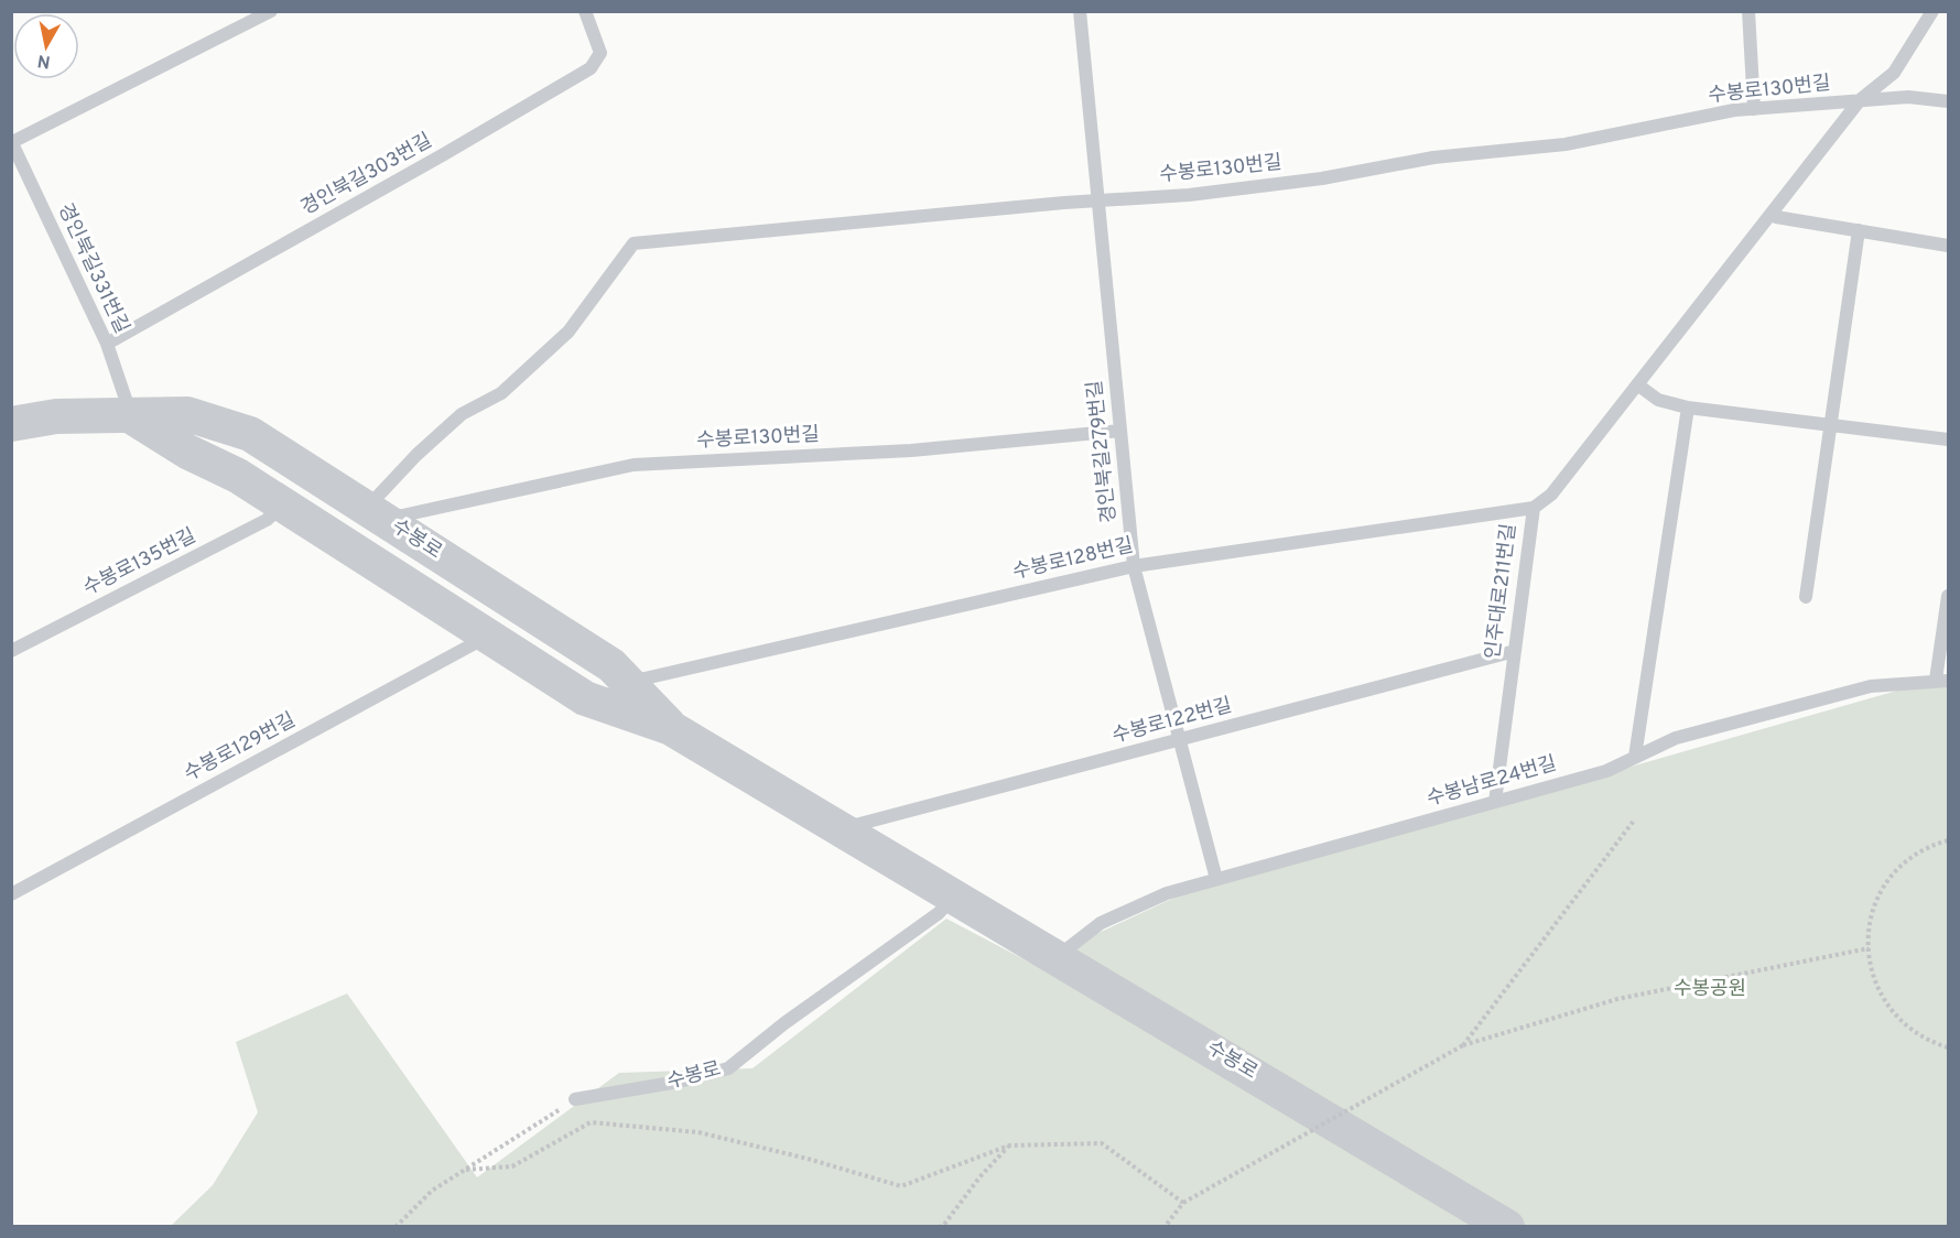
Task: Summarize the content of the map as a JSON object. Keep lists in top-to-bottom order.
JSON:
{
  "streets": {
    "street": ["수봉로"],
    "lane": [
      "수봉로130번길",
      "경인북길303번길",
      "경인북길331번길",
      "경인북길279번길",
      "수봉로128번길",
      "수봉로135번길",
      "인주대로211번길",
      "수봉로122번길",
      "수봉로129번길",
      "수봉남로24번길"
    ]
  },
  "crossings": [
    ["수봉로130번길", "경인북길279번길"],
    ["수봉로130번길", "수봉로"],
    ["수봉로130번길", "인주대로211번길"],
    ["경인북길303번길", "경인북길331번길"],
    ["경인북길331번길", "수봉로"],
    ["경인북길279번길", "수봉로128번길"],
    ["경인북길279번길", "수봉로122번길"],
    ["경인북길279번길", "수봉남로24번길"],
    ["수봉로", "수봉로128번길"],
    ["수봉로", "수봉로135번길"],
    ["수봉로", "수봉로122번길"],
    ["수봉로", "수봉로129번길"],
    ["수봉로", "수봉남로24번길"],
    ["수봉로128번길", "인주대로211번길"],
    ["인주대로211번길", "수봉로122번길"],
    ["인주대로211번길", "수봉남로24번길"]
  ],
  "parks": ["수봉공원"],
  "north": "bottom"
}
